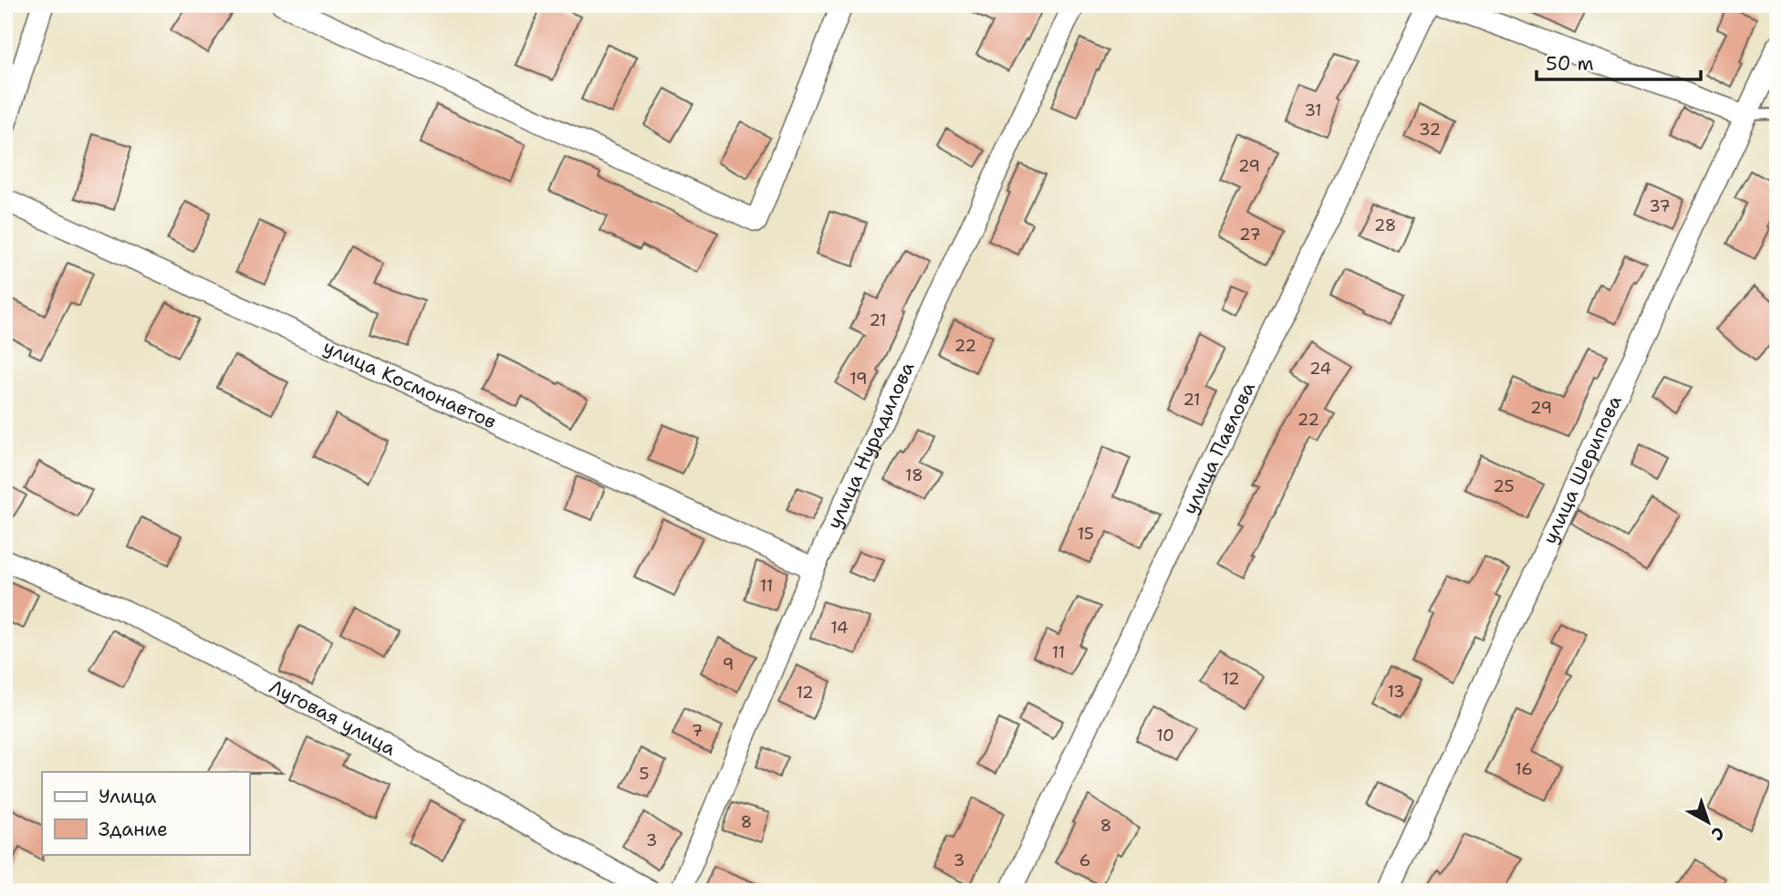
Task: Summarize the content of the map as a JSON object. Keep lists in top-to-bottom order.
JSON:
{
  "streets": {
    "street": [
      "улица Космонавтов",
      "улица Нурадилова",
      "улица Павлова",
      "улица Шерипова",
      "Луговая улица"
    ]
  },
  "crossings": [
    ["улица Космонавтов", "улица Нурадилова"]
  ],
  "house_numbers": [
    "31",
    "32",
    "29",
    "37",
    "28",
    "27",
    "21",
    "22",
    "24",
    "19",
    "21",
    "29",
    "22",
    "18",
    "25",
    "15",
    "11",
    "14",
    "11",
    "9",
    "12",
    "13",
    "12",
    "7",
    "10",
    "16",
    "5",
    "8",
    "8",
    "3",
    "3",
    "6"
  ],
  "legend": ["Улица", "Здание"],
  "scale_bar": "50 m",
  "north": "bottom right"
}
